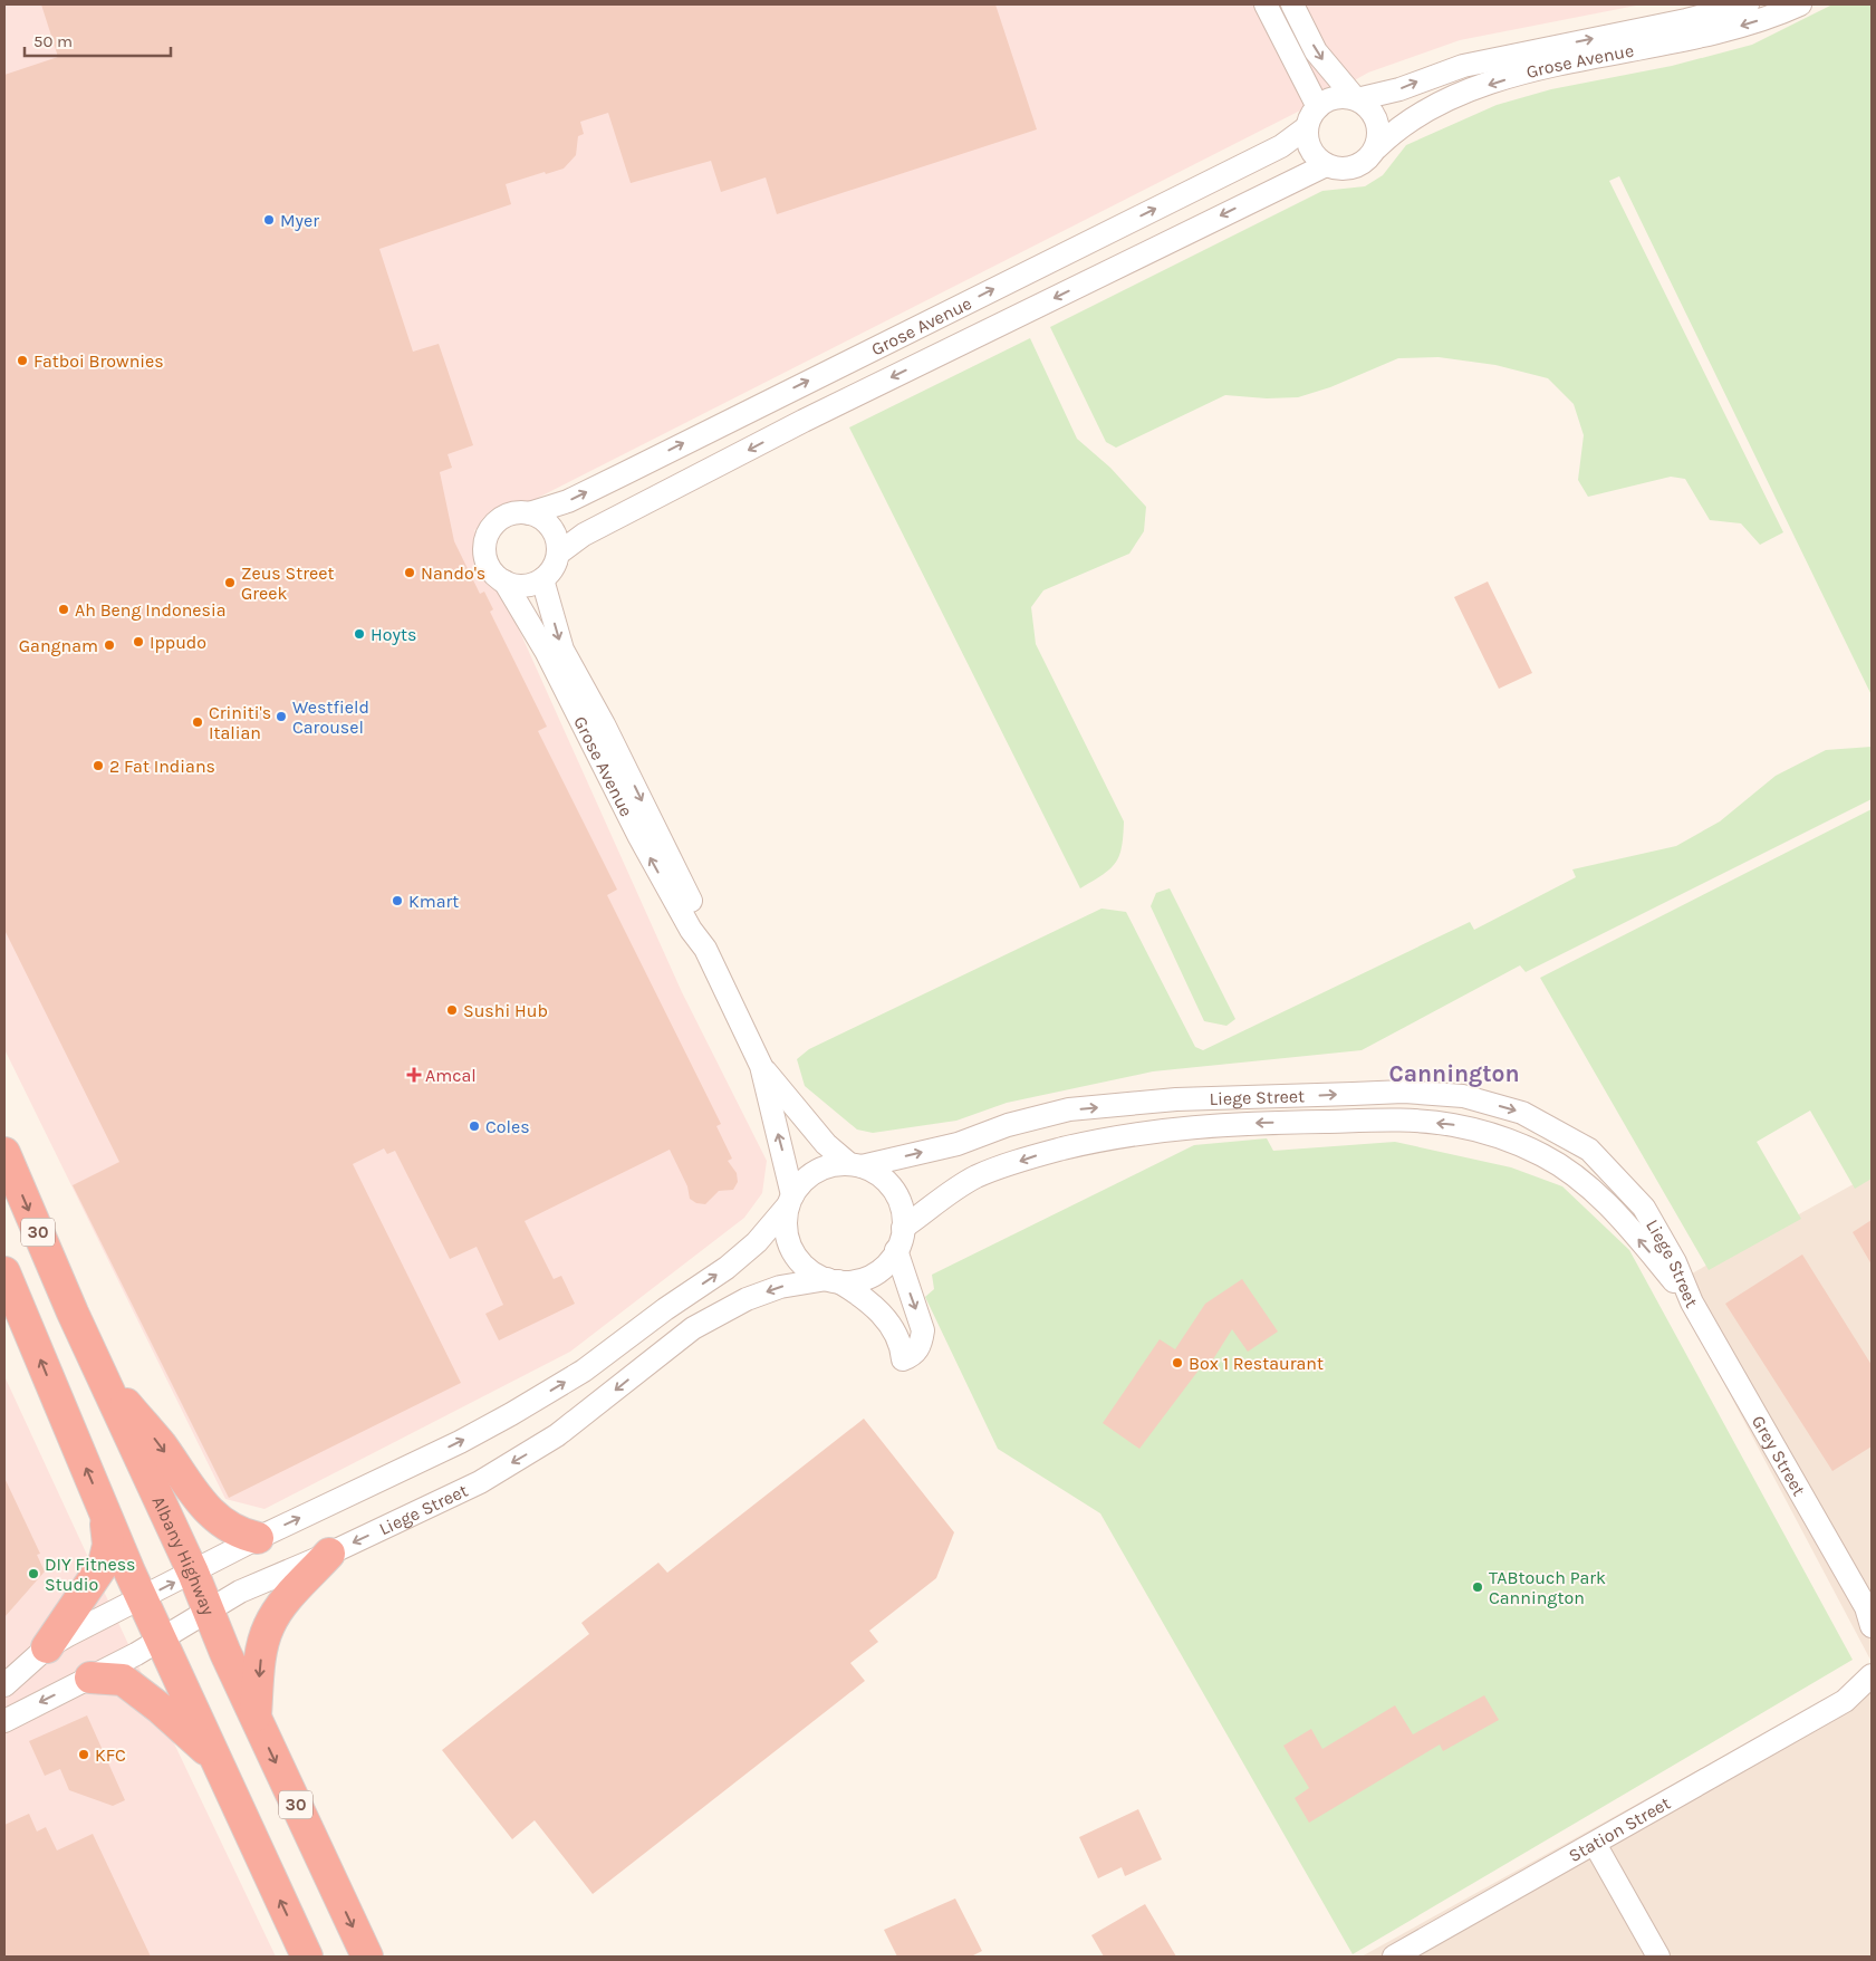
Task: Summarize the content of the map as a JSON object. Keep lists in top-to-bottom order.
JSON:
{
  "streets": {
    "highway": ["30", "Albany Highway"],
    "street": [
      "Grose Avenue",
      "Liege Street",
      "Grey Street",
      "Station Street"
    ]
  },
  "crossings": [
    ["Grose Avenue", "Liege Street"],
    ["Liege Street", "Grey Street"],
    ["Liege Street", "Albany Highway"]
  ],
  "districts": ["Cannington"],
  "places": {
    "other": [
      "Myer",
      "Fatboi Brownies",
      "Nando's",
      "Zeus Street Greek",
      "Ah Beng Indonesia",
      "Hoyts",
      "Ippudo",
      "Gangnam",
      "Westfield Carousel",
      "Criniti's Italian",
      "2 Fat Indians",
      "Kmart",
      "Sushi Hub",
      "Coles",
      "Box 1 Restaurant",
      "DIY Fitness Studio",
      "TABtouch Park Cannington",
      "KFC"
    ],
    "health": ["Amcal"]
  },
  "scale_bar": "50 m"
}
